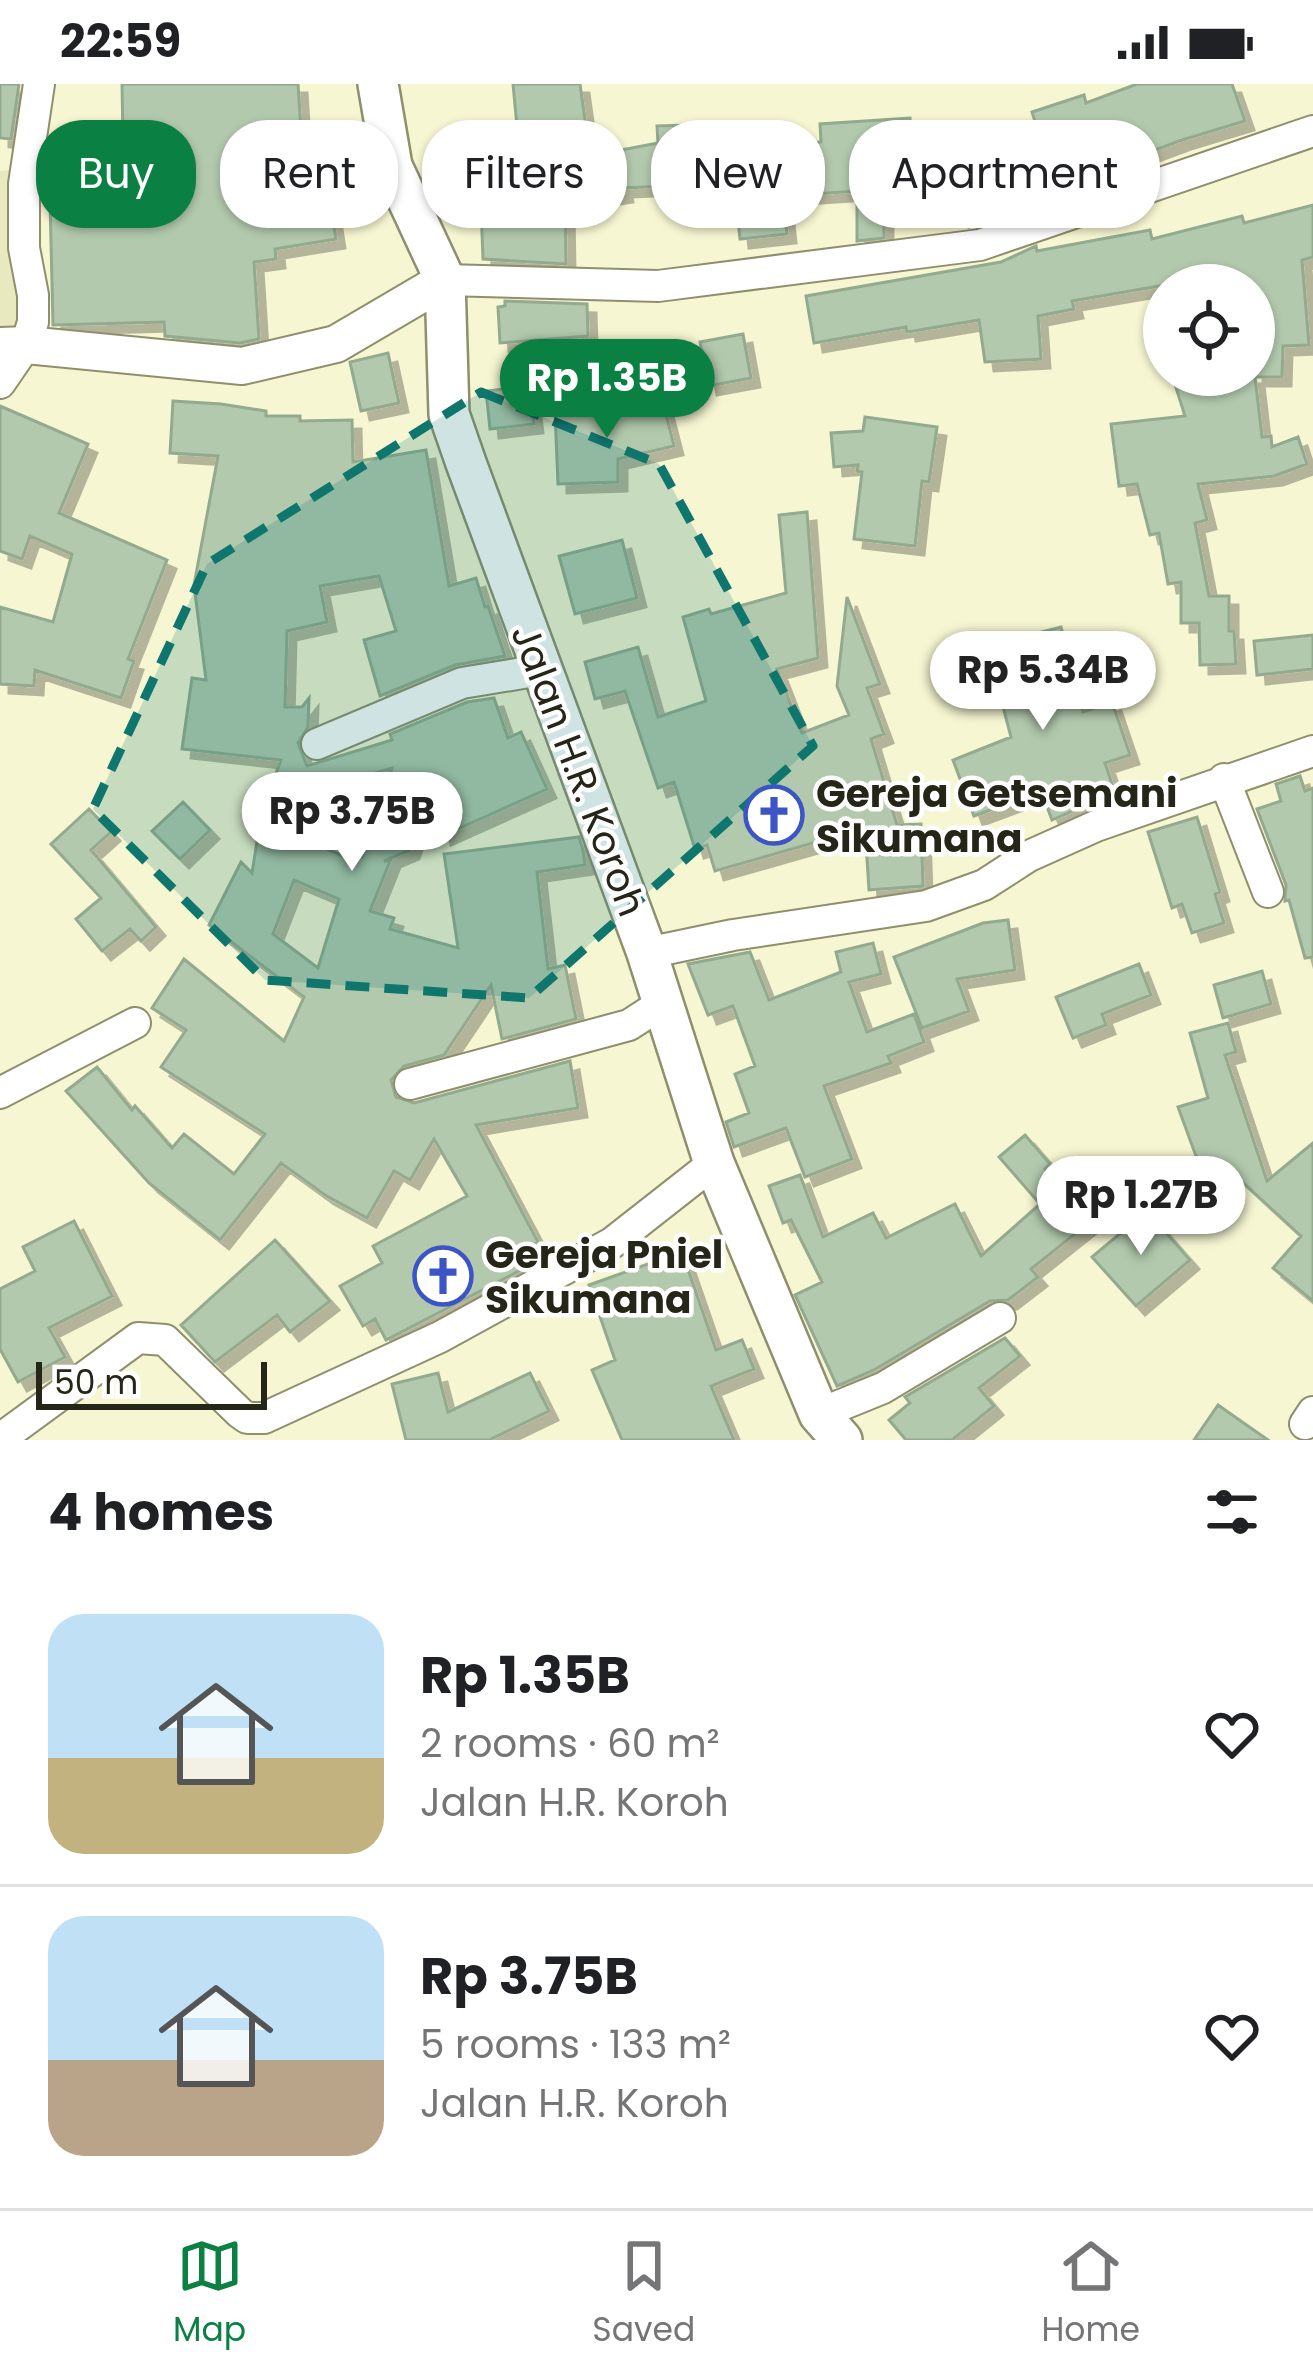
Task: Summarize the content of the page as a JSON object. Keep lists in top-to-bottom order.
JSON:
{
  "streets": {
    "main road": ["Jalan H.R. Koroh"]
  },
  "places": {
    "church": ["Gereja Getsemani Sikumana", "Gereja Pniel Sikumana"]
  },
  "scale_bar": "50 m",
  "page": {
    "status": "22:59",
    "chip": [
      "Buy",
      "Rent",
      "Filters",
      "New",
      "Apartment"
    ],
    "price": [
      "Rp 1.35B",
      "Rp 5.34B",
      "Rp 3.75B",
      "Rp 1.27B"
    ],
    "scale": "50 m",
    "heading": "4 homes",
    "list": [
      {
        "name": "Rp 1.35B",
        "note": "2 rooms · 60 m² · Jalan H.R. Koroh"
      },
      {
        "name": "Rp 3.75B",
        "note": "5 rooms · 133 m² · Jalan H.R. Koroh"
      }
    ],
    "tabs": ["Map", "Saved", "Home"]
  }
}
